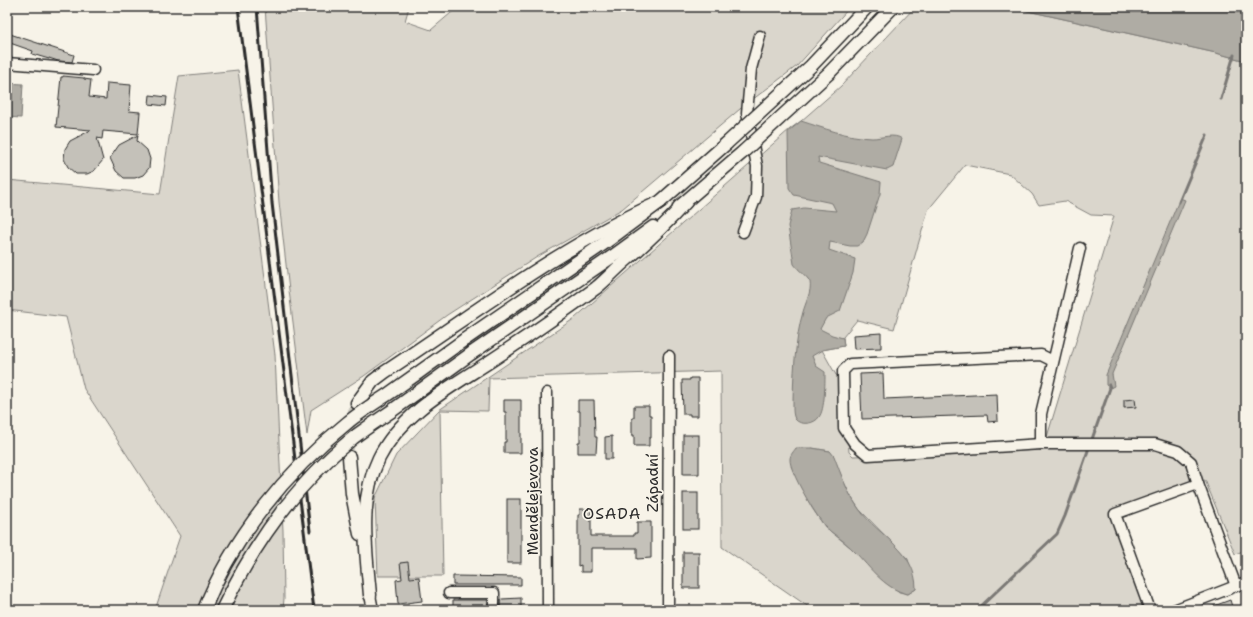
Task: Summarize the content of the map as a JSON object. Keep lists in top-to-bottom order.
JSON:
{
  "streets": {
    "street": ["Západní", "Mendělejevova"]
  },
  "districts": ["OSADA"]
}
